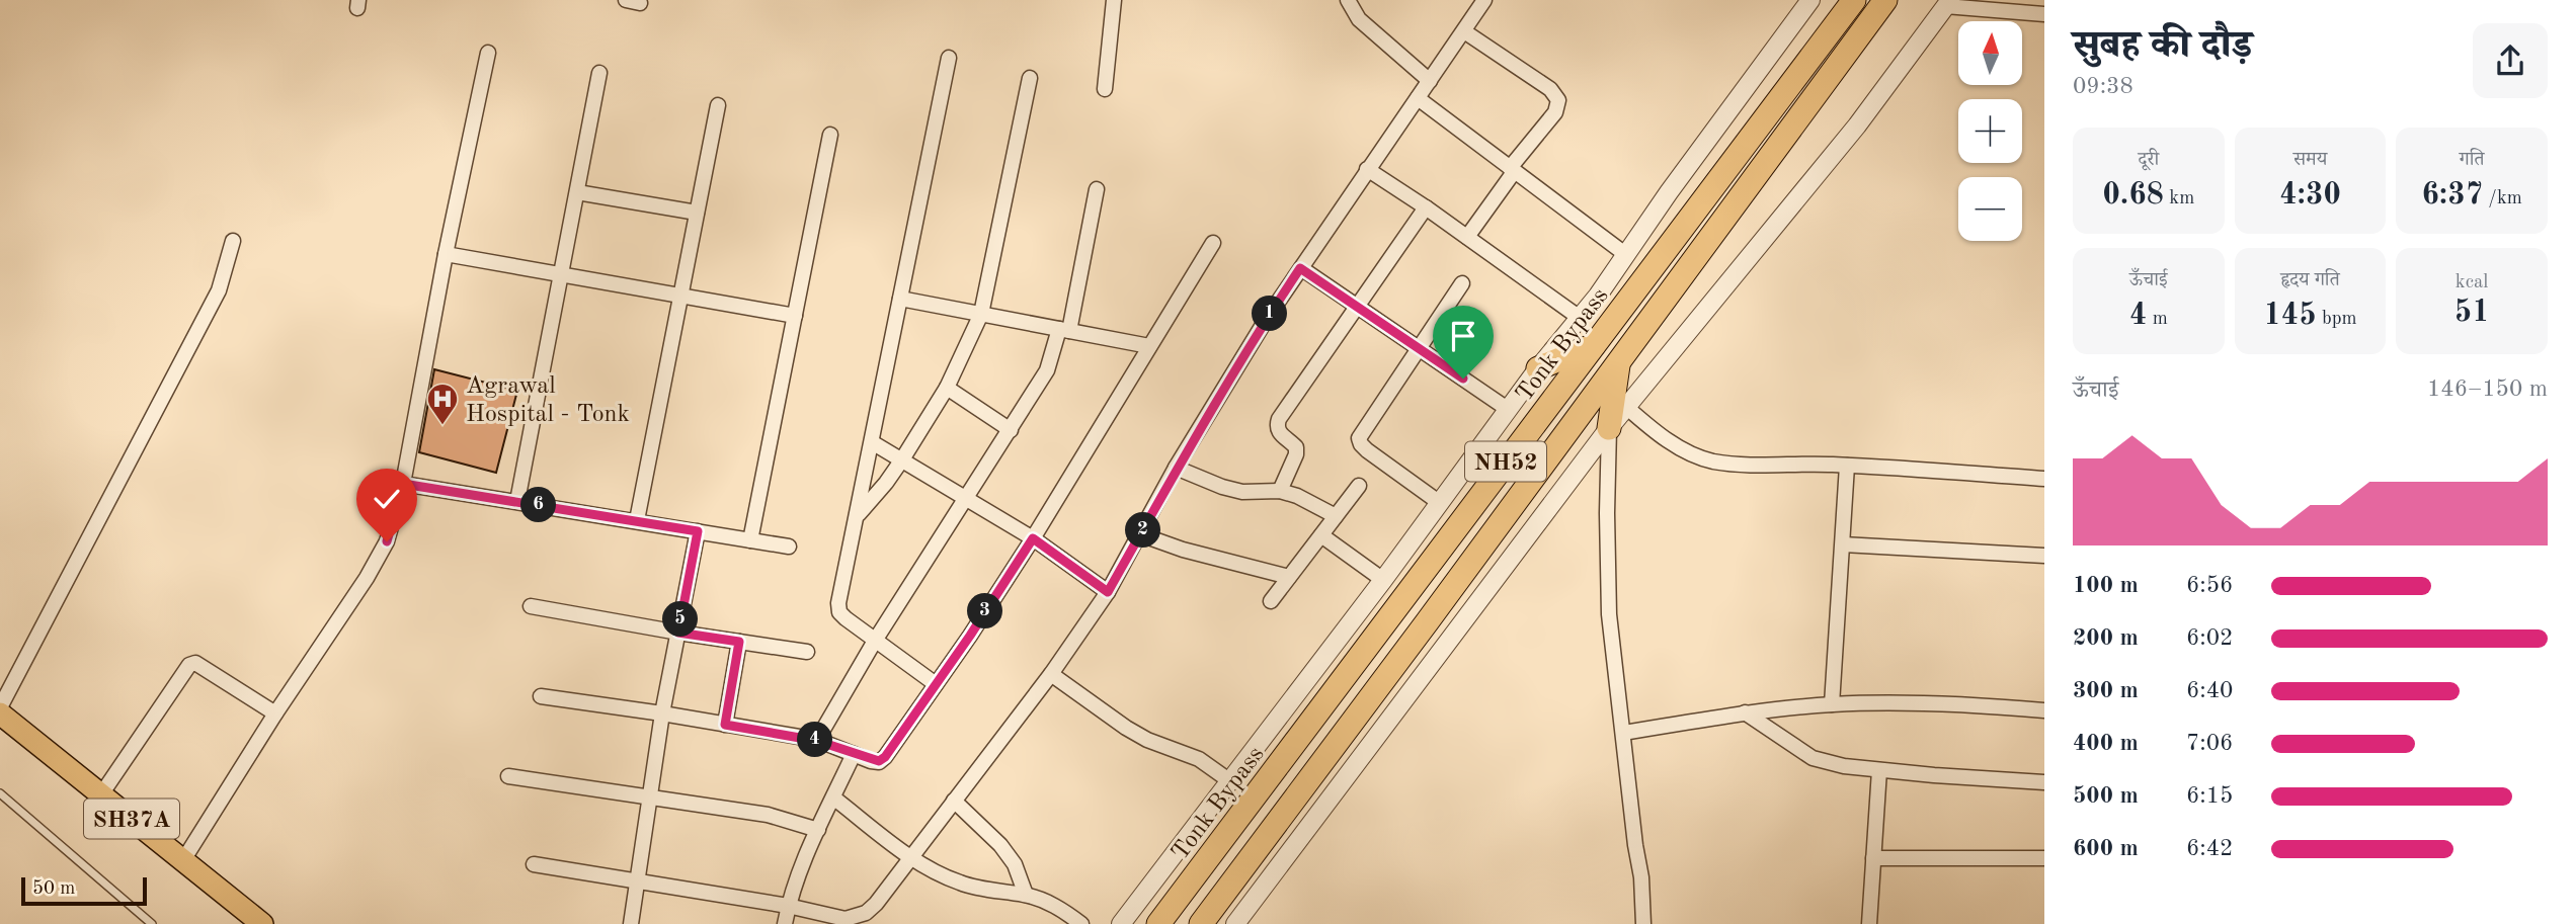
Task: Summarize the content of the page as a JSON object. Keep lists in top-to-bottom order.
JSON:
{
  "streets": {
    "highway": ["Tonk Bypass", "NH52"],
    "main road": ["SH37A"]
  },
  "places": {
    "hospital": ["Agrawal Hospital - Tonk"]
  },
  "scale_bar": "50 m",
  "north": "top",
  "page": {
    "heading": ["सुबह की दौड़", "09:38"],
    "map_buttons": ["+", "−"],
    "stats": [
      ["दूरी", "0.68 km"],
      ["समय", "4:30"],
      ["गति", "6:37 /km"],
      ["ऊँचाई", "4 m"],
      ["हृदय गति", "145 bpm"],
      ["kcal", "51"]
    ],
    "pins": [
      "1",
      "6",
      "2",
      "3",
      "5",
      "4"
    ],
    "chart": ["ऊँचाई", "146–150 m"],
    "list": [
      {
        "name": "100 m",
        "note": "6:56"
      },
      {
        "name": "200 m",
        "note": "6:02"
      },
      {
        "name": "300 m",
        "note": "6:40"
      },
      {
        "name": "400 m",
        "note": "7:06"
      },
      {
        "name": "500 m",
        "note": "6:15"
      },
      {
        "name": "600 m",
        "note": "6:42"
      }
    ],
    "scale": "50 m"
  }
}
